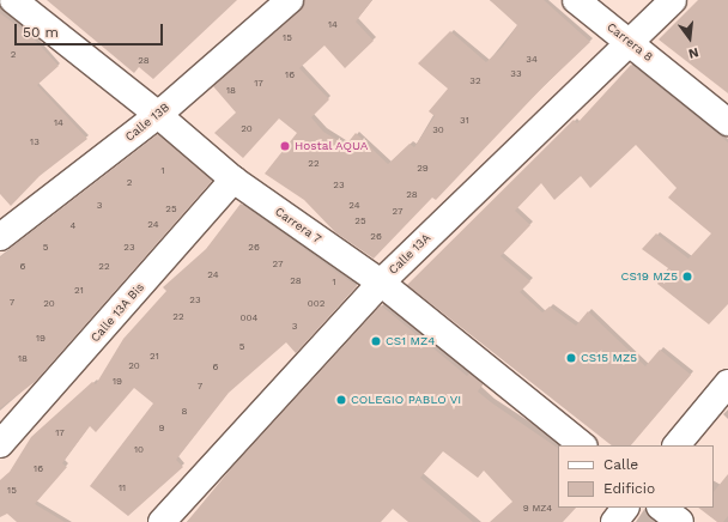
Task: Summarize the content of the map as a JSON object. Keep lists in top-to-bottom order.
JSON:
{
  "streets": {
    "street": [
      "Carrera 8",
      "Calle 13B",
      "Carrera 7",
      "Calle 13A",
      "Calle 13A Bis"
    ]
  },
  "crossings": [
    ["Carrera 8", "Calle 13A"],
    ["Calle 13B", "Carrera 7"],
    ["Carrera 7", "Calle 13A"],
    ["Carrera 7", "Calle 13A Bis"]
  ],
  "places": [
    "Hostal AQUA",
    "CS19 MZ5",
    "CS1 MZ4",
    "CS15 MZ5",
    "COLEGIO PABLO VI"
  ],
  "house_numbers": [
    "14",
    "15",
    "2",
    "34",
    "28",
    "33",
    "16",
    "32",
    "17",
    "18",
    "31",
    "14",
    "20",
    "30",
    "13",
    "22",
    "29",
    "1",
    "2",
    "23",
    "28",
    "3",
    "24",
    "25",
    "27",
    "25",
    "24",
    "4",
    "26",
    "5",
    "23",
    "26",
    "27",
    "6",
    "22",
    "24",
    "28",
    "1",
    "21",
    "23",
    "7",
    "20",
    "002",
    "22",
    "004",
    "3",
    "19",
    "5",
    "21",
    "18",
    "20",
    "6",
    "19",
    "7",
    "8",
    "9",
    "17",
    "10",
    "16",
    "11",
    "15",
    "9 MZ4"
  ],
  "legend": ["Calle", "Edificio"],
  "scale_bar": "50 m",
  "north": "bottom"
}
